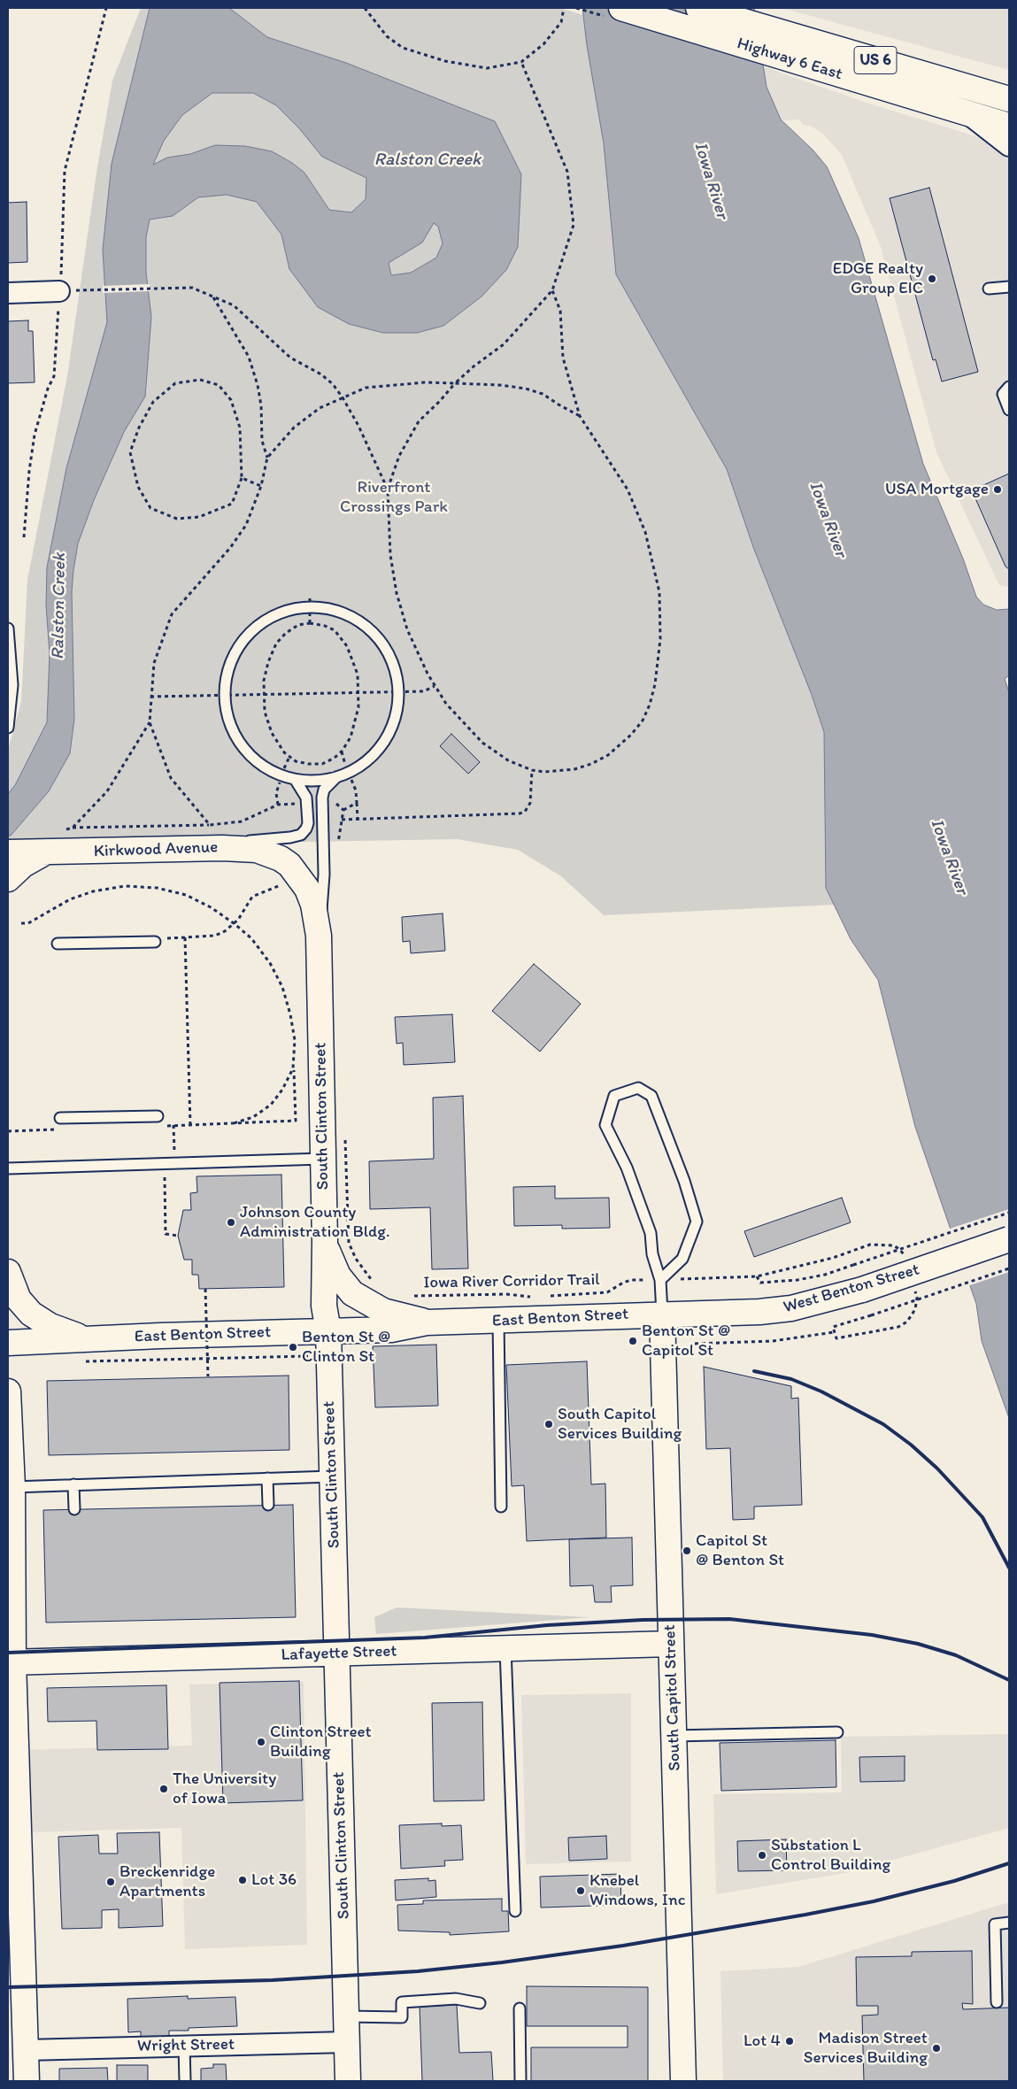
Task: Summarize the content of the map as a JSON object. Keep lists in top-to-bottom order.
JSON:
{
  "streets": {
    "street": [
      "Highway 6 East",
      "US 6",
      "Kirkwood Avenue",
      "South Clinton Street",
      "West Benton Street",
      "East Benton Street",
      "Lafayette Street",
      "South Capitol Street",
      "Wright Street"
    ],
    "path": ["Iowa River Corridor Trail"]
  },
  "crossings": [
    ["Kirkwood Avenue", "South Clinton Street"],
    ["South Clinton Street", "East Benton Street"],
    ["South Clinton Street", "Lafayette Street"],
    ["South Clinton Street", "Wright Street"],
    ["West Benton Street", "East Benton Street"],
    ["West Benton Street", "South Capitol Street"],
    ["East Benton Street", "South Capitol Street"],
    ["Lafayette Street", "South Capitol Street"]
  ],
  "water": ["Ralston Creek", "Iowa River"],
  "parks": ["Riverfront Crossings Park"],
  "places": [
    "EDGE Realty Group EIC",
    "USA Mortgage",
    "Johnson County Administration Bldg.",
    "Benton St @ Capitol St",
    "Benton St @ Clinton St",
    "South Capitol Services Building",
    "Capitol St @ Benton St",
    "Clinton Street Building",
    "The University of Iowa",
    "Substation L Control Building",
    "Lot 36",
    "Breckenridge Apartments",
    "Knebel Windows, Inc",
    "Lot 4",
    "Madison Street Services Building"
  ]
}
